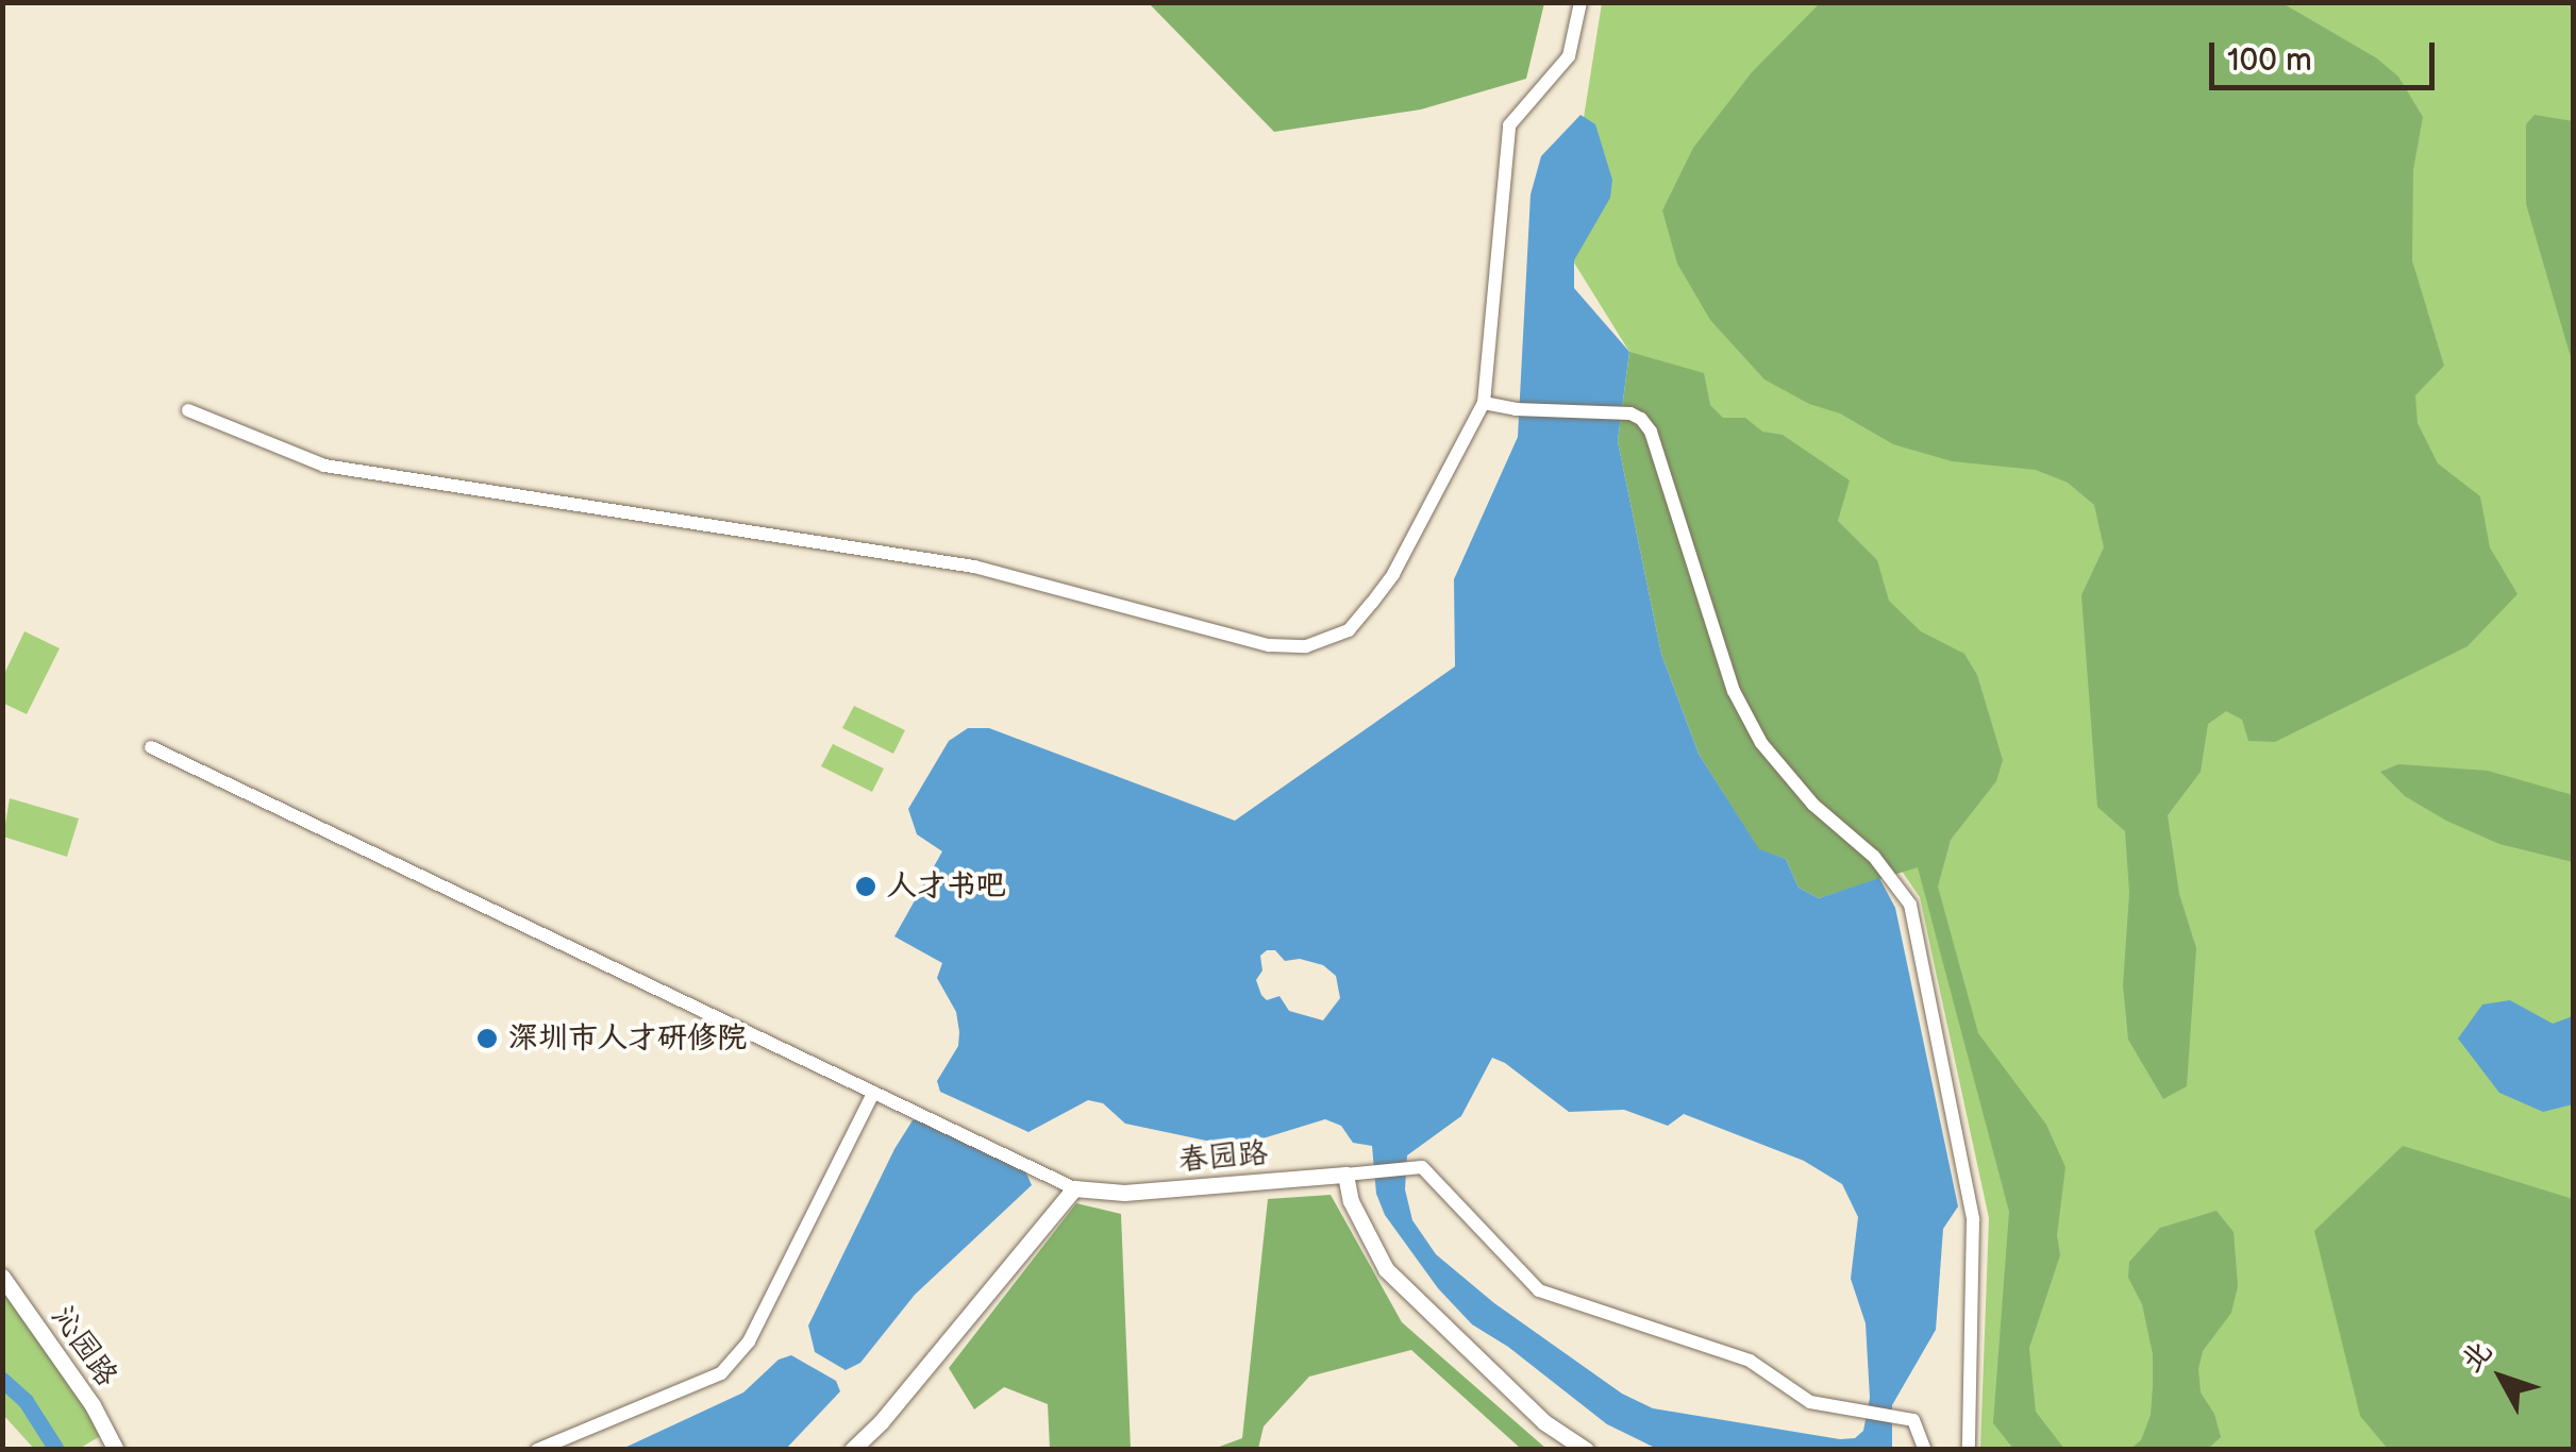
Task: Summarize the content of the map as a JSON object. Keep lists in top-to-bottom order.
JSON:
{
  "streets": {
    "street": ["春园路", "沁园路"]
  },
  "places": ["人才书吧", "深圳市人才研修院"],
  "scale_bar": "100 m",
  "north": "top left"
}
